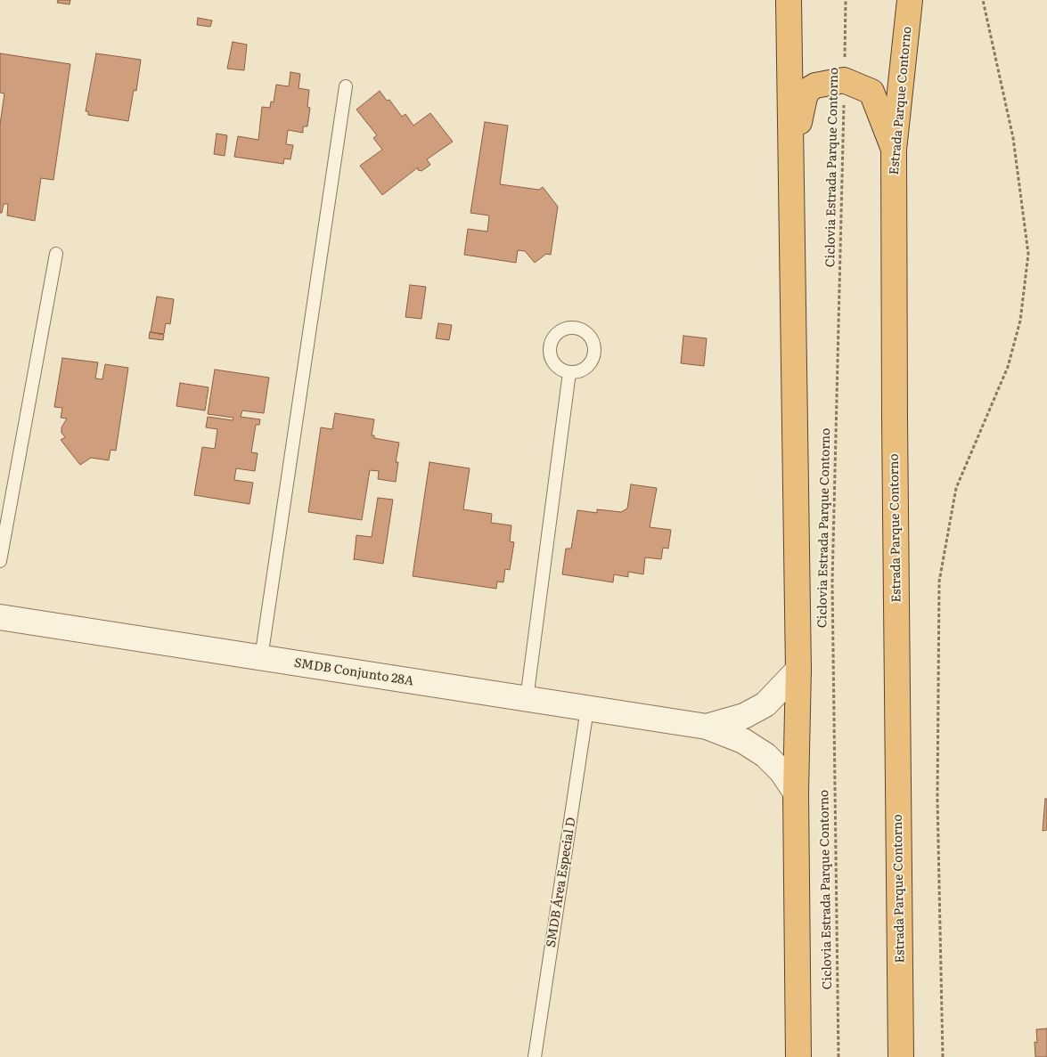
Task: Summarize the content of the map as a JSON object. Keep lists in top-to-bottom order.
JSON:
{
  "streets": {
    "highway": ["Estrada Parque Contorno"],
    "street": ["SMDB Conjunto 28A"],
    "lane": ["SMDB Área Especial D"],
    "path": ["Ciclovia Estrada Parque Contorno"]
  },
  "crossings": [
    ["SMDB Conjunto 28A", "SMDB Área Especial D"]
  ]
}
